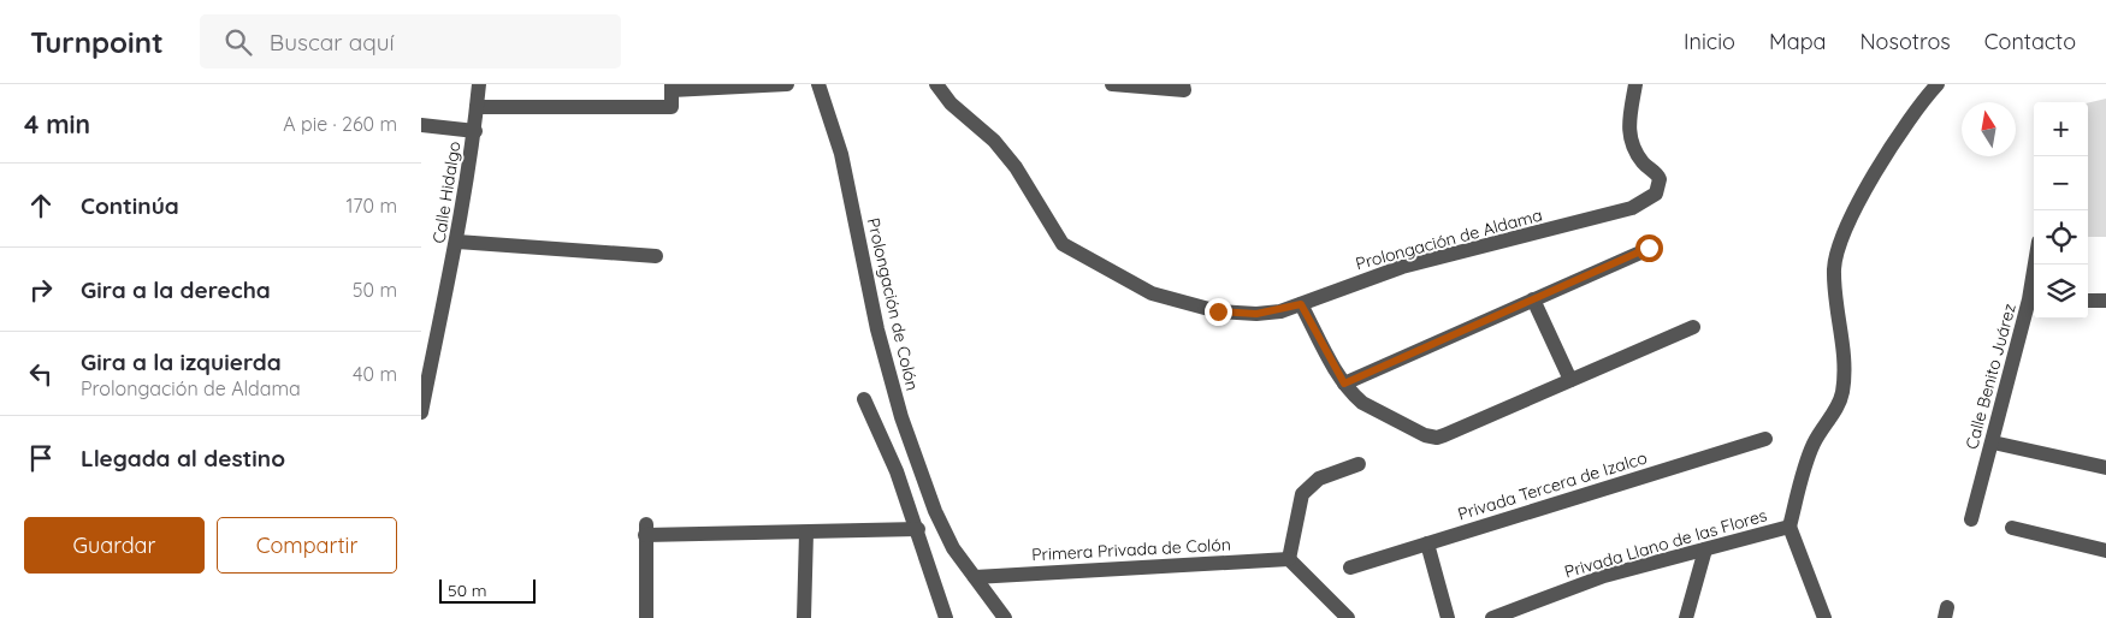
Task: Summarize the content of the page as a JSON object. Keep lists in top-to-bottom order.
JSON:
{
  "streets": {
    "street": [
      "Calle Hidalgo",
      "Prolongación de Aldama",
      "Prolongación de Colón",
      "Calle Benito Juárez",
      "Privada Tercera de Izalco",
      "Privada Llano de las Flores",
      "Primera Privada de Colón"
    ]
  },
  "crossings": [
    ["Prolongación de Colón", "Primera Privada de Colón"]
  ],
  "scale_bar": "50 m",
  "north": "top",
  "page": {
    "header": "Turnpoint",
    "search": "Buscar aquí",
    "nav": [
      "Inicio",
      "Mapa",
      "Nosotros",
      "Contacto"
    ],
    "heading": ["4 min", "A pie · 260 m"],
    "map_buttons": ["+", "−"],
    "list": [
      ["Continúa", "170 m"],
      ["Gira a la derecha", "50 m"],
      ["Gira a la izquierda", "Prolongación de Aldama", "40 m"],
      "Llegada al destino"
    ],
    "buttons": ["Guardar", "Compartir"],
    "scale": "50 m"
  }
}
